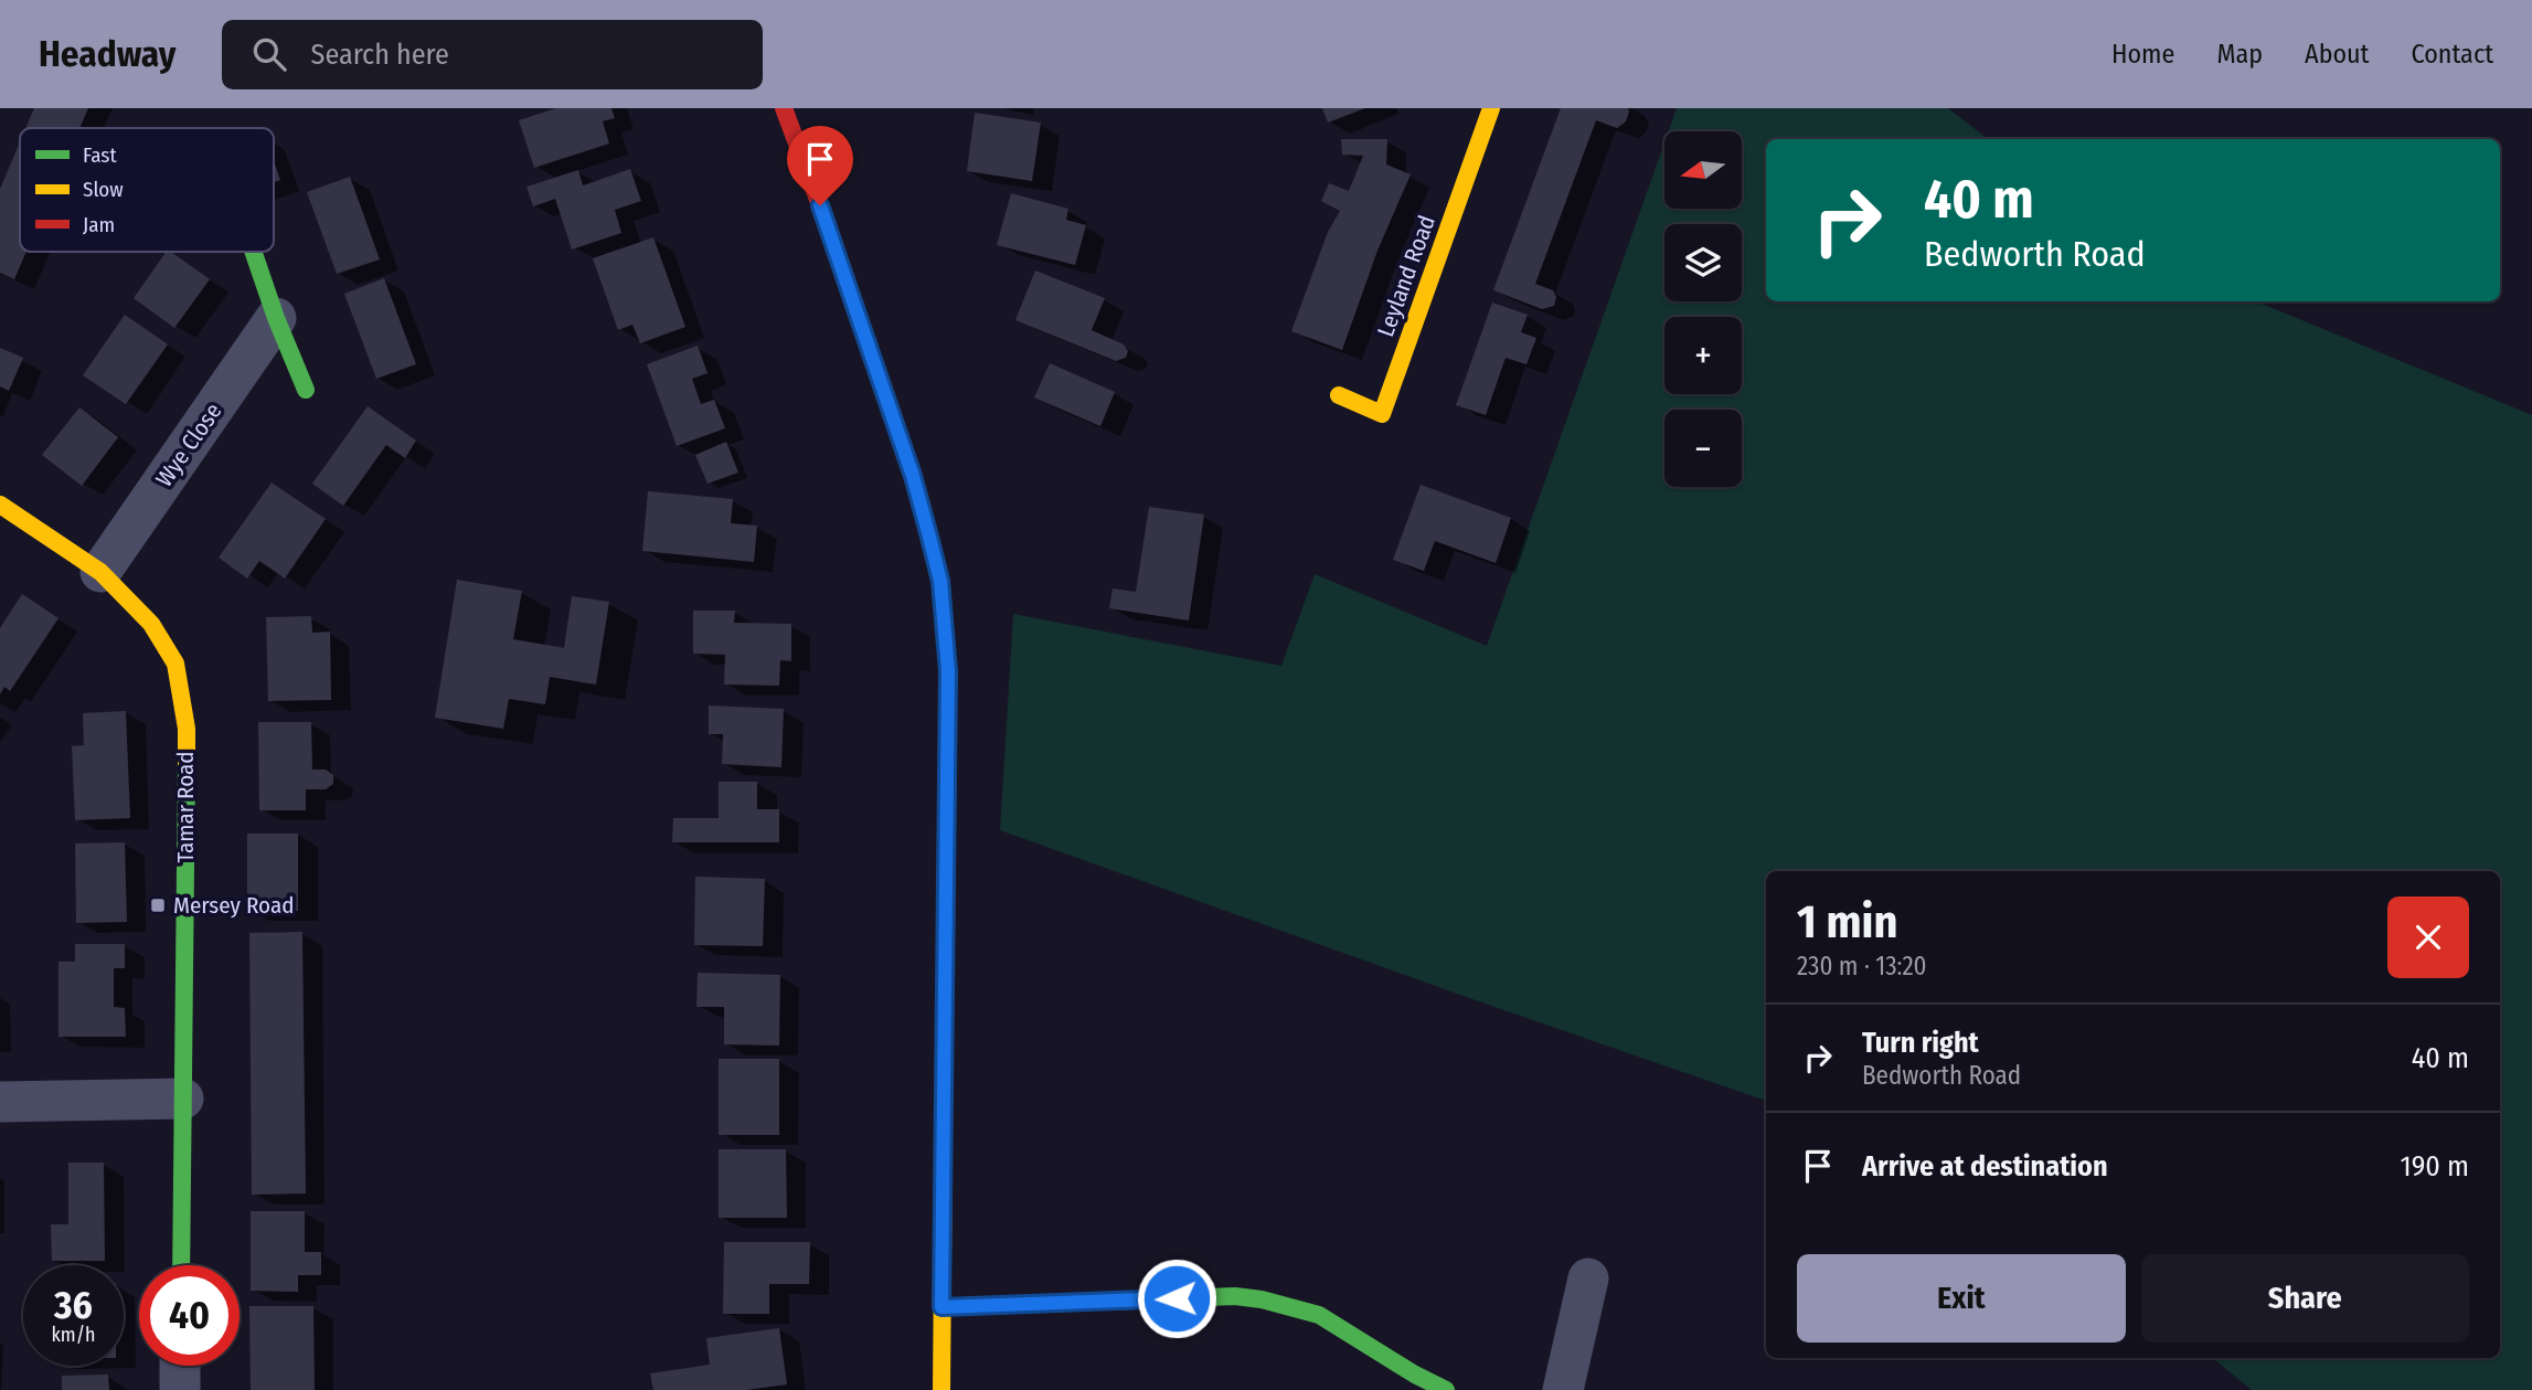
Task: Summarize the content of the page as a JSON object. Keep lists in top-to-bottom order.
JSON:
{
  "streets": {
    "street": ["Leyland Road", "Wye Close", "Tamar Road"]
  },
  "crossings": [
    ["Wye Close", "Tamar Road"]
  ],
  "places": {
    "transit": ["Mersey Road"]
  },
  "legend": ["Fast", "Slow", "Jam"],
  "north": "left",
  "page": {
    "header": "Headway",
    "search": "Search here",
    "nav": [
      "Home",
      "Map",
      "About",
      "Contact"
    ],
    "map_buttons": ["+", "−"],
    "turn": ["40 m", "Bedworth Road"],
    "heading": ["1 min", "230 m · 13:20"],
    "list": [
      {
        "name": "Turn right",
        "note": "Bedworth Road",
        "value": "40 m"
      },
      {
        "name": "Arrive at destination",
        "value": "190 m"
      }
    ],
    "buttons": ["Exit", "Share"],
    "speed": "36 km/h",
    "limit": "40"
  }
}
